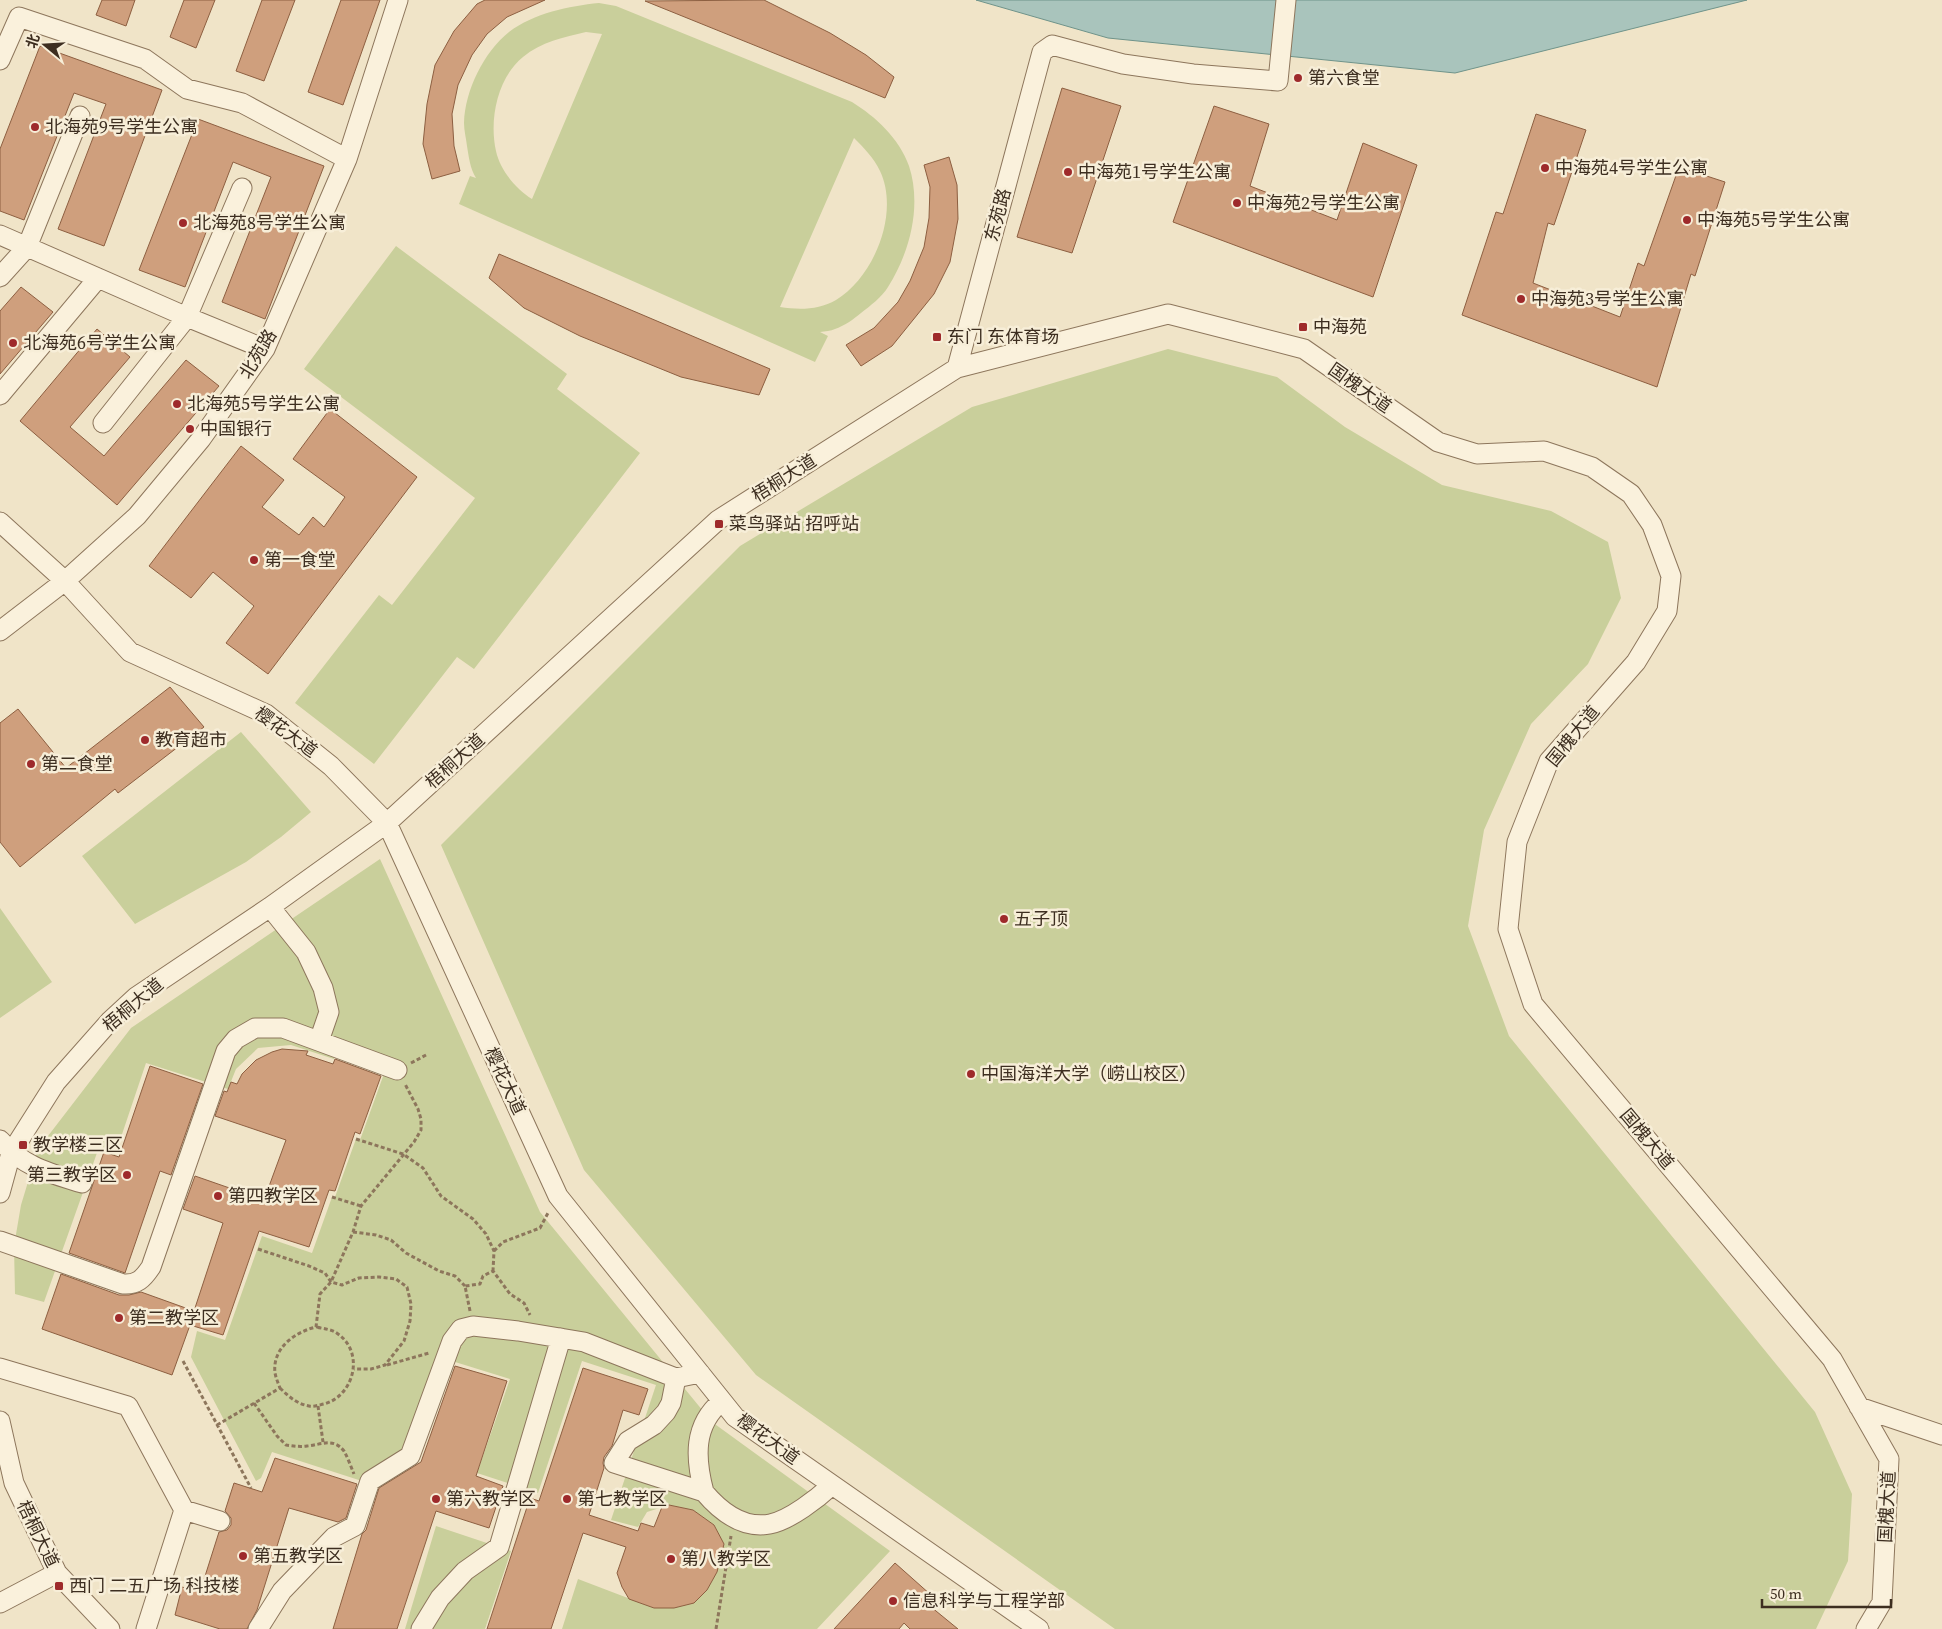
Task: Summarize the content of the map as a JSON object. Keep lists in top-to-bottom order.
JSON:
{
  "streets": {
    "lane": [
      "东苑路",
      "北苑路",
      "国槐大道",
      "梧桐大道",
      "樱花大道"
    ]
  },
  "crossings": [
    ["东苑路", "国槐大道"],
    ["东苑路", "梧桐大道"],
    ["北苑路", "樱花大道"],
    ["国槐大道", "梧桐大道"],
    ["梧桐大道", "樱花大道"]
  ],
  "places": {
    "other": [
      "第六食堂",
      "北海苑9号学生公寓",
      "中海苑4号学生公寓",
      "中海苑1号学生公寓",
      "中海苑2号学生公寓",
      "中海苑5号学生公寓",
      "北海苑8号学生公寓",
      "中海苑3号学生公寓",
      "北海苑6号学生公寓",
      "北海苑5号学生公寓",
      "中国银行",
      "第一食堂",
      "教育超市",
      "第二食堂",
      "五子顶",
      "中国海洋大学（崂山校区）",
      "第三教学区",
      "第四教学区",
      "第二教学区",
      "第六教学区",
      "第七教学区",
      "第五教学区",
      "第八教学区",
      "信息科学与工程学部"
    ],
    "transit": [
      "中海苑",
      "东门 东体育场",
      "菜鸟驿站 招呼站",
      "教学楼三区",
      "西门 二五广场 科技楼"
    ]
  },
  "scale_bar": "50 m",
  "north": "left"
}
